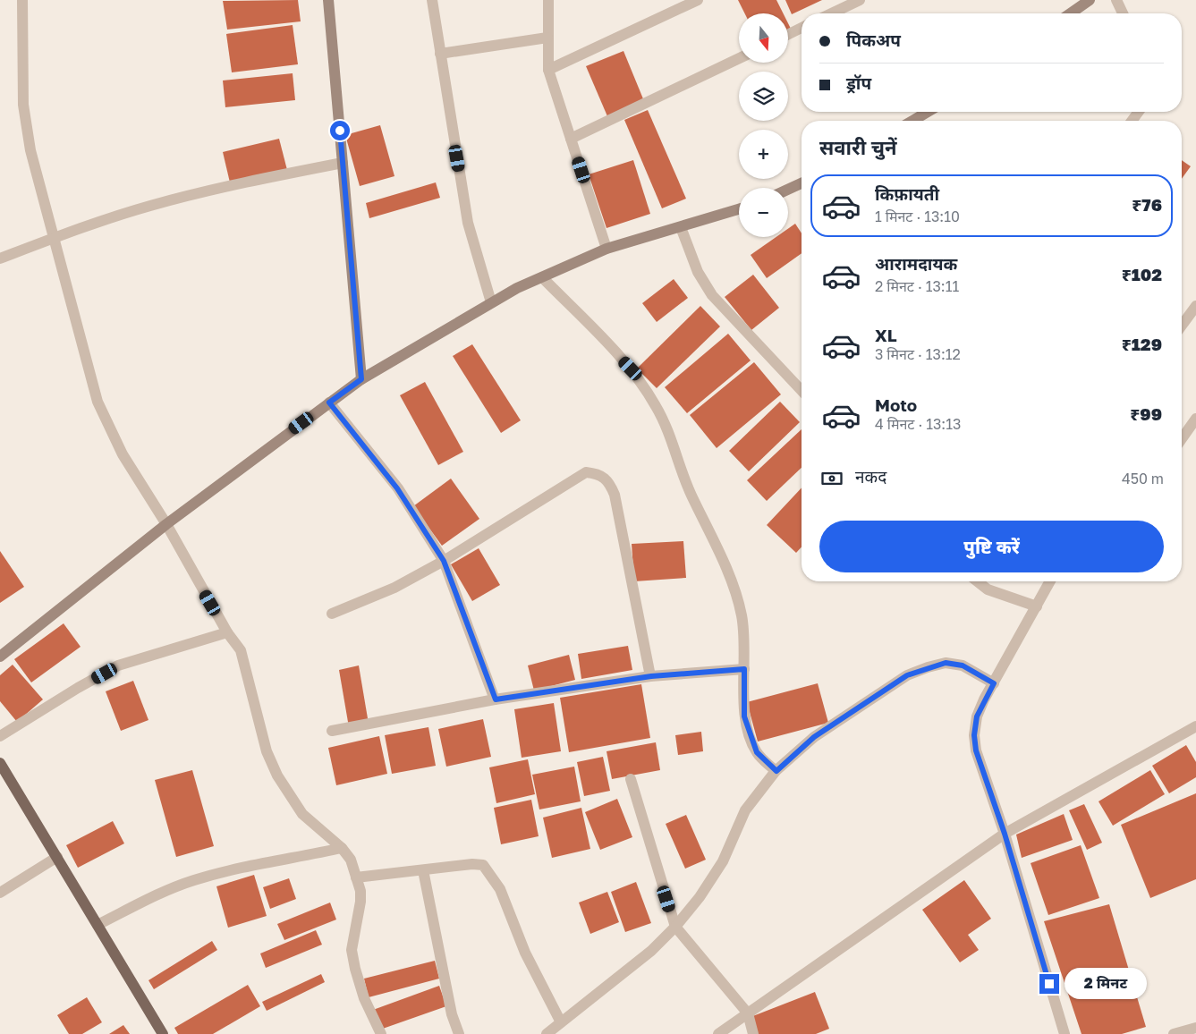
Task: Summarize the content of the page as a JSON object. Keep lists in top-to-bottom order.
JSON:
{
  "north": "bottom",
  "page": {
    "map_buttons": ["+", "−"],
    "banner": ["पिकअप", "ड्रॉप"],
    "heading": "सवारी चुनें",
    "list": [
      {
        "name": "किफ़ायती",
        "note": "1 मिनट · 13:10",
        "value": "₹76"
      },
      {
        "name": "आरामदायक",
        "note": "2 मिनट · 13:11",
        "value": "₹102"
      },
      {
        "name": "XL",
        "note": "3 मिनट · 13:12",
        "value": "₹129"
      },
      {
        "name": "Moto",
        "note": "4 मिनट · 13:13",
        "value": "₹99"
      }
    ],
    "pay": ["नकद", "450 m"],
    "buttons": "पुष्टि करें",
    "bubble": "2 मिनट"
  }
}
